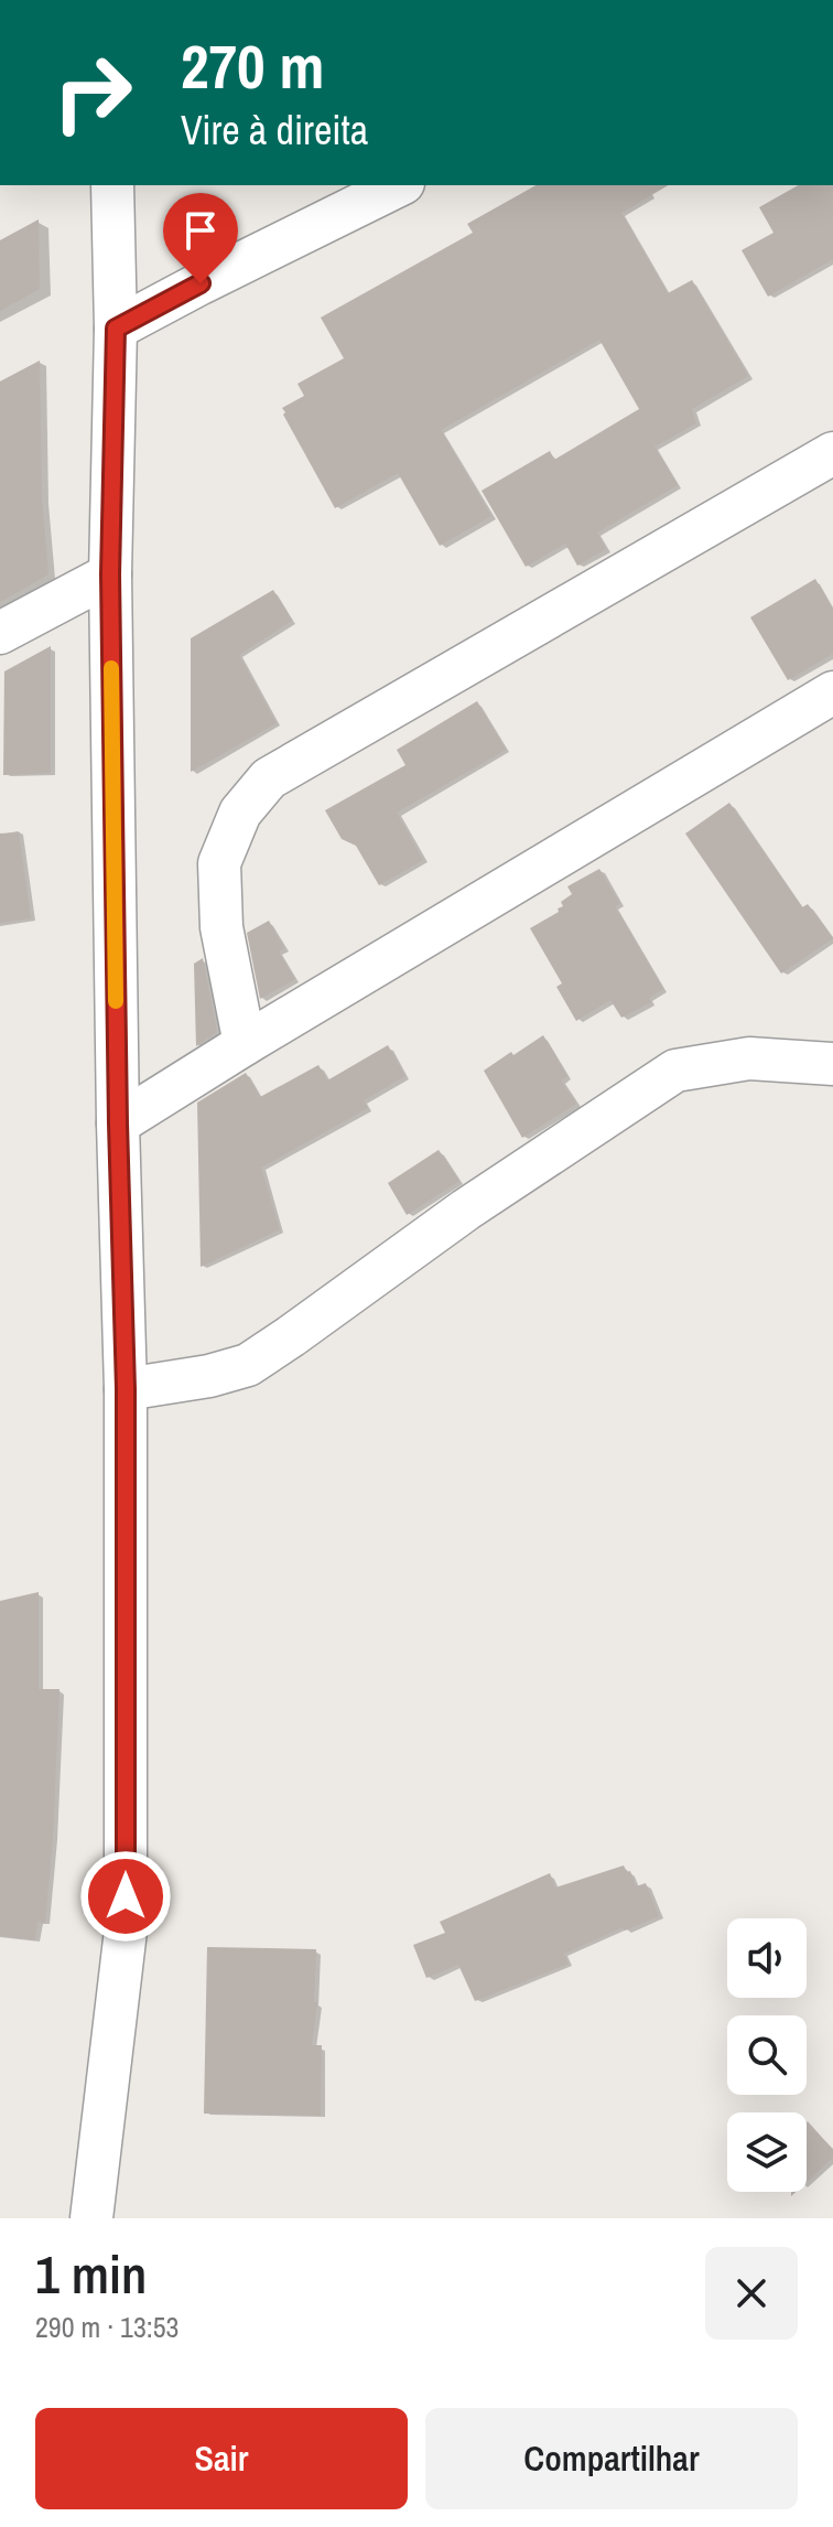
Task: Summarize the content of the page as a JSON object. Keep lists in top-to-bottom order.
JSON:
{
  "page": {
    "turn": ["270 m", "Vire à direita"],
    "heading": ["1 min", "290 m · 13:53"],
    "buttons": ["Sair", "Compartilhar"]
  }
}
